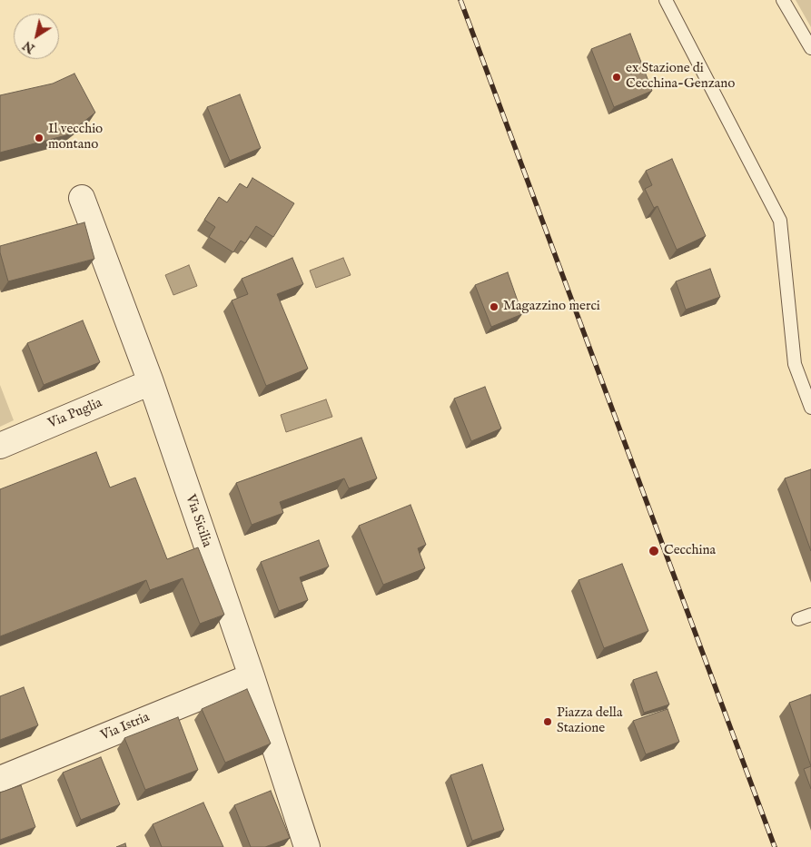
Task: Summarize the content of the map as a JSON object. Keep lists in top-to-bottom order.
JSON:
{
  "streets": {
    "street": ["Via Puglia", "Via Sicilia", "Via Istria"]
  },
  "crossings": [
    ["Via Puglia", "Via Sicilia"],
    ["Via Sicilia", "Via Istria"]
  ],
  "places": [
    "ex Stazione di Cecchina-Genzano",
    "Il vecchio montano",
    "Magazzino merci",
    "Cecchina",
    "Piazza della Stazione"
  ],
  "north": "bottom left"
}
